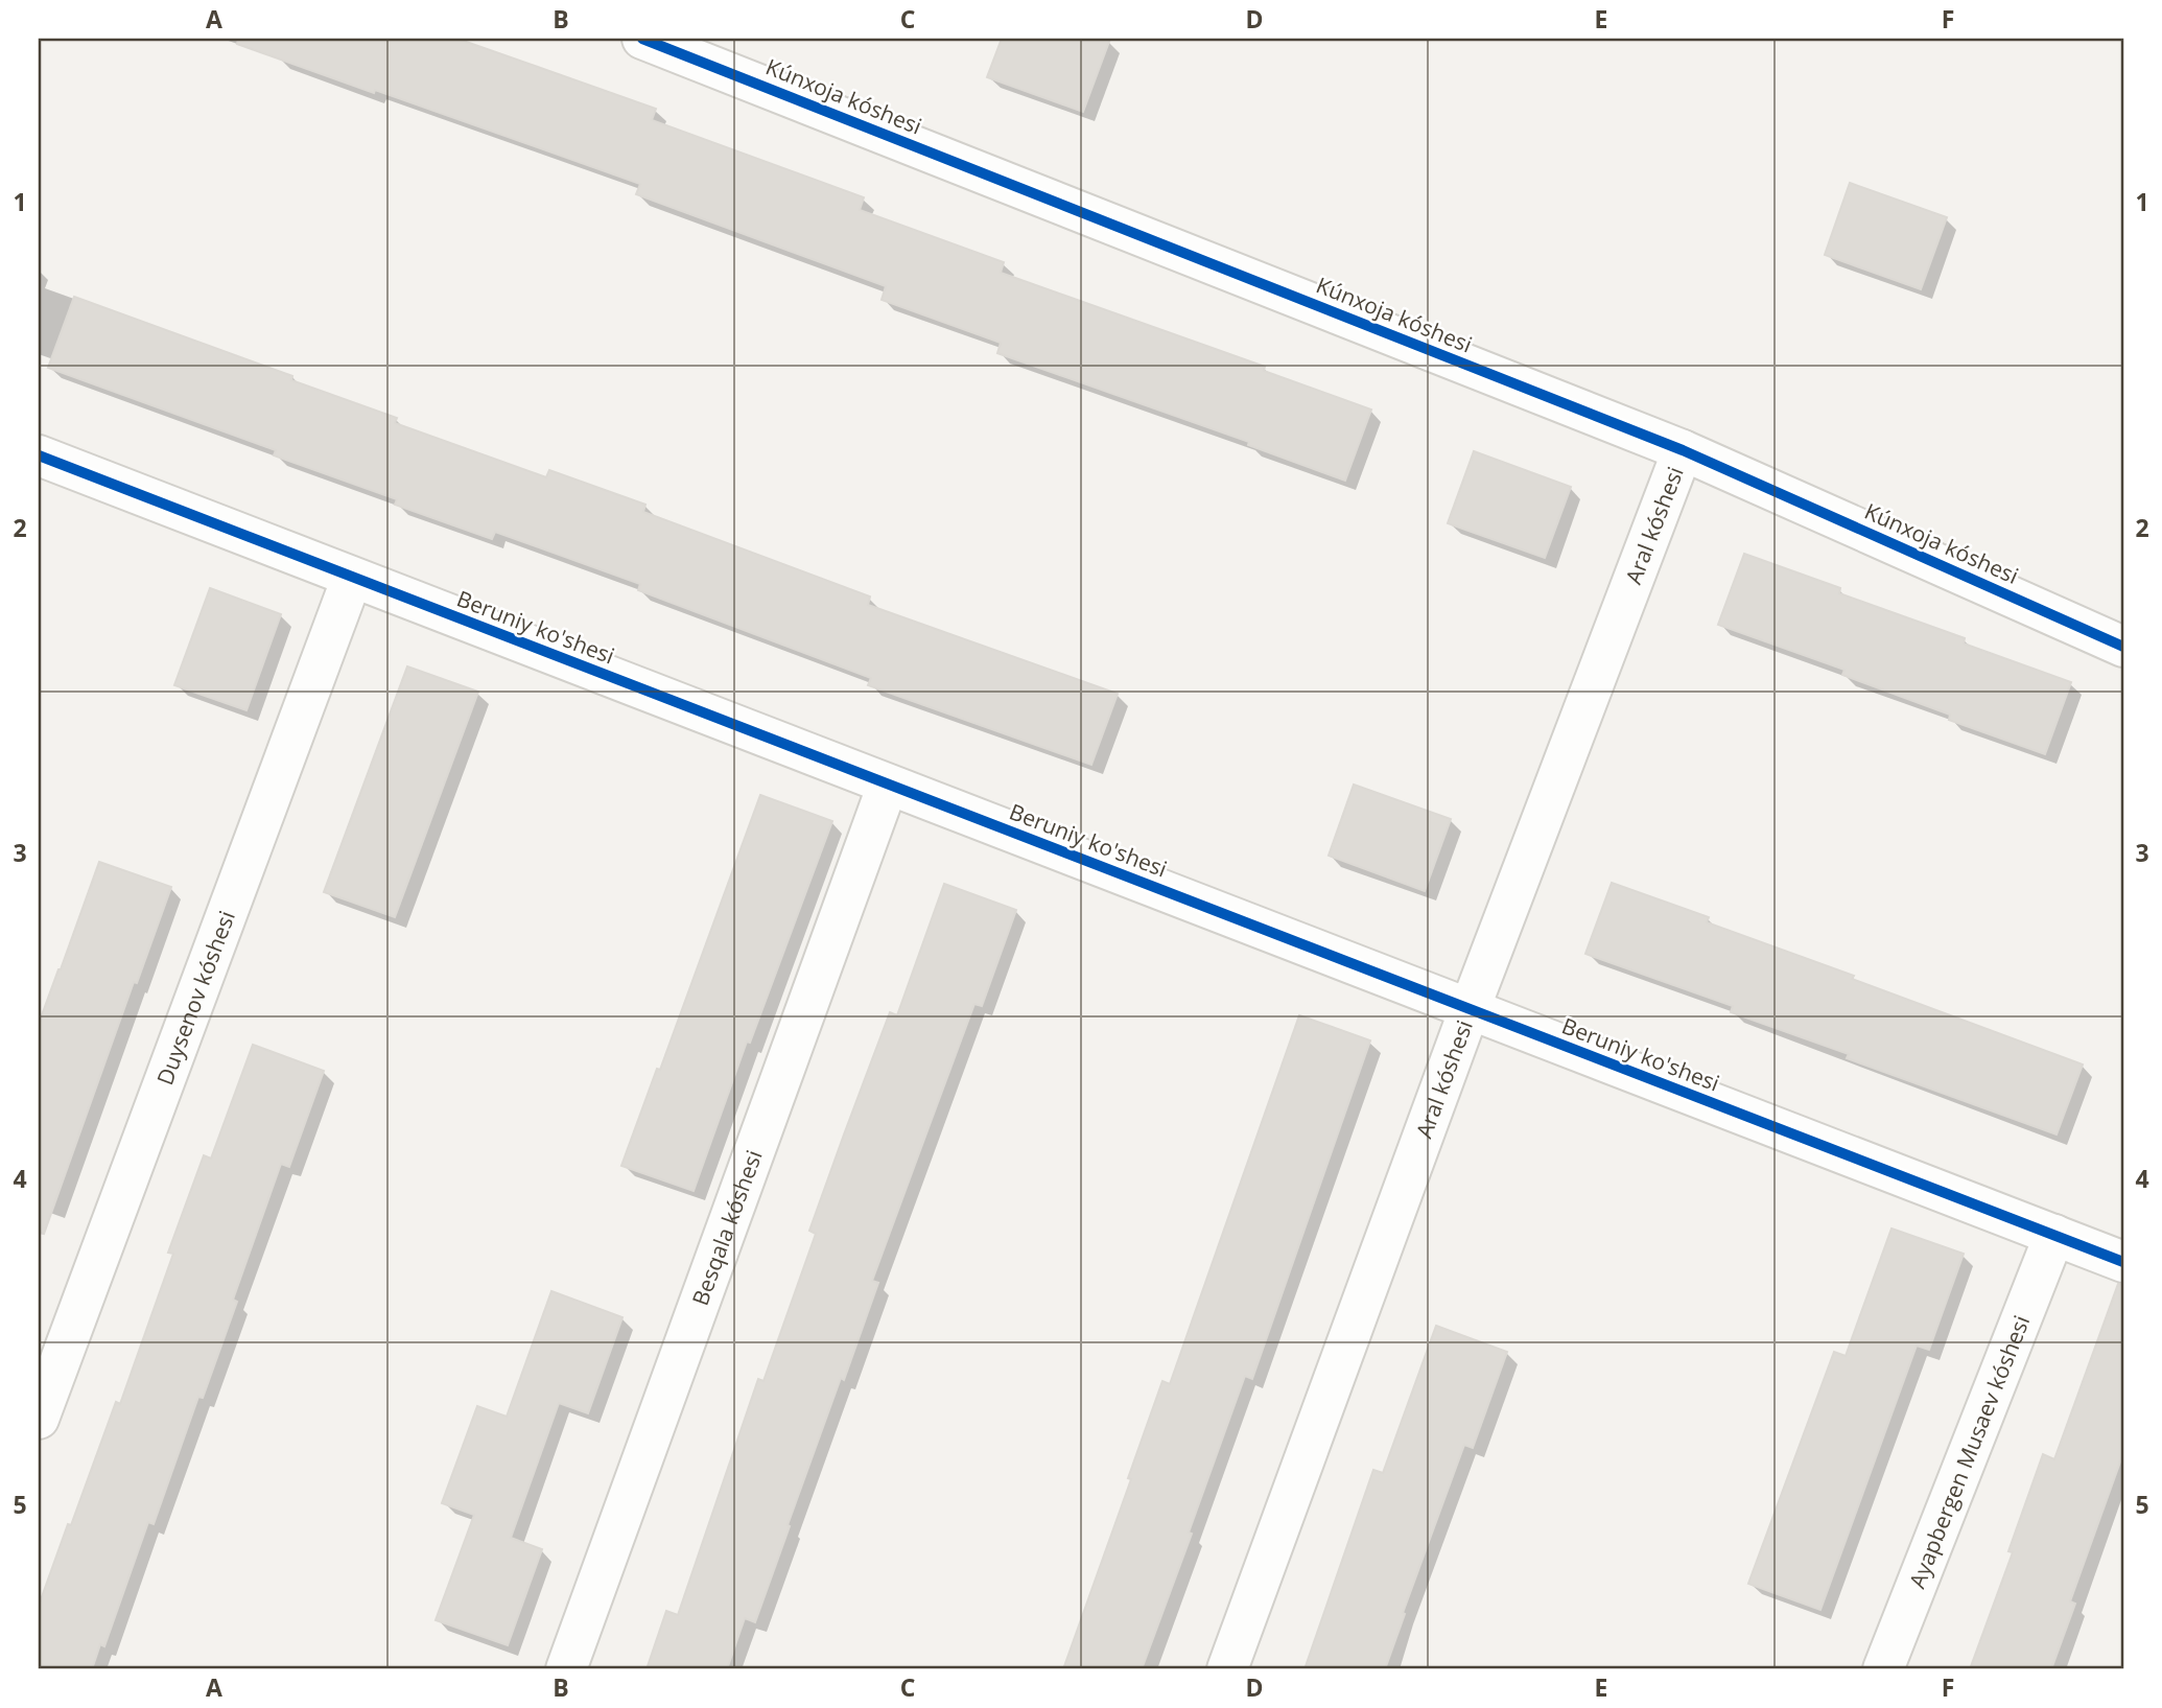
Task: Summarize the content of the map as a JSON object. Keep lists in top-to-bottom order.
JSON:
{
  "streets": {
    "street": [
      "Kúnxoja kóshesi",
      "Aral kóshesi",
      "Beruniy ko'shesi",
      "Duysenov kóshesi",
      "Besqala kóshesi",
      "Ayapbergen Musaev kóshesi"
    ]
  },
  "crossings": [
    ["Kúnxoja kóshesi", "Aral kóshesi"],
    ["Aral kóshesi", "Beruniy ko'shesi"],
    ["Beruniy ko'shesi", "Duysenov kóshesi"],
    ["Beruniy ko'shesi", "Besqala kóshesi"],
    ["Beruniy ko'shesi", "Ayapbergen Musaev kóshesi"]
  ],
  "grid": {
    "columns": [
      "A",
      "B",
      "C",
      "D",
      "E",
      "F"
    ],
    "rows": [
      "1",
      "2",
      "3",
      "4",
      "5"
    ]
  }
}
